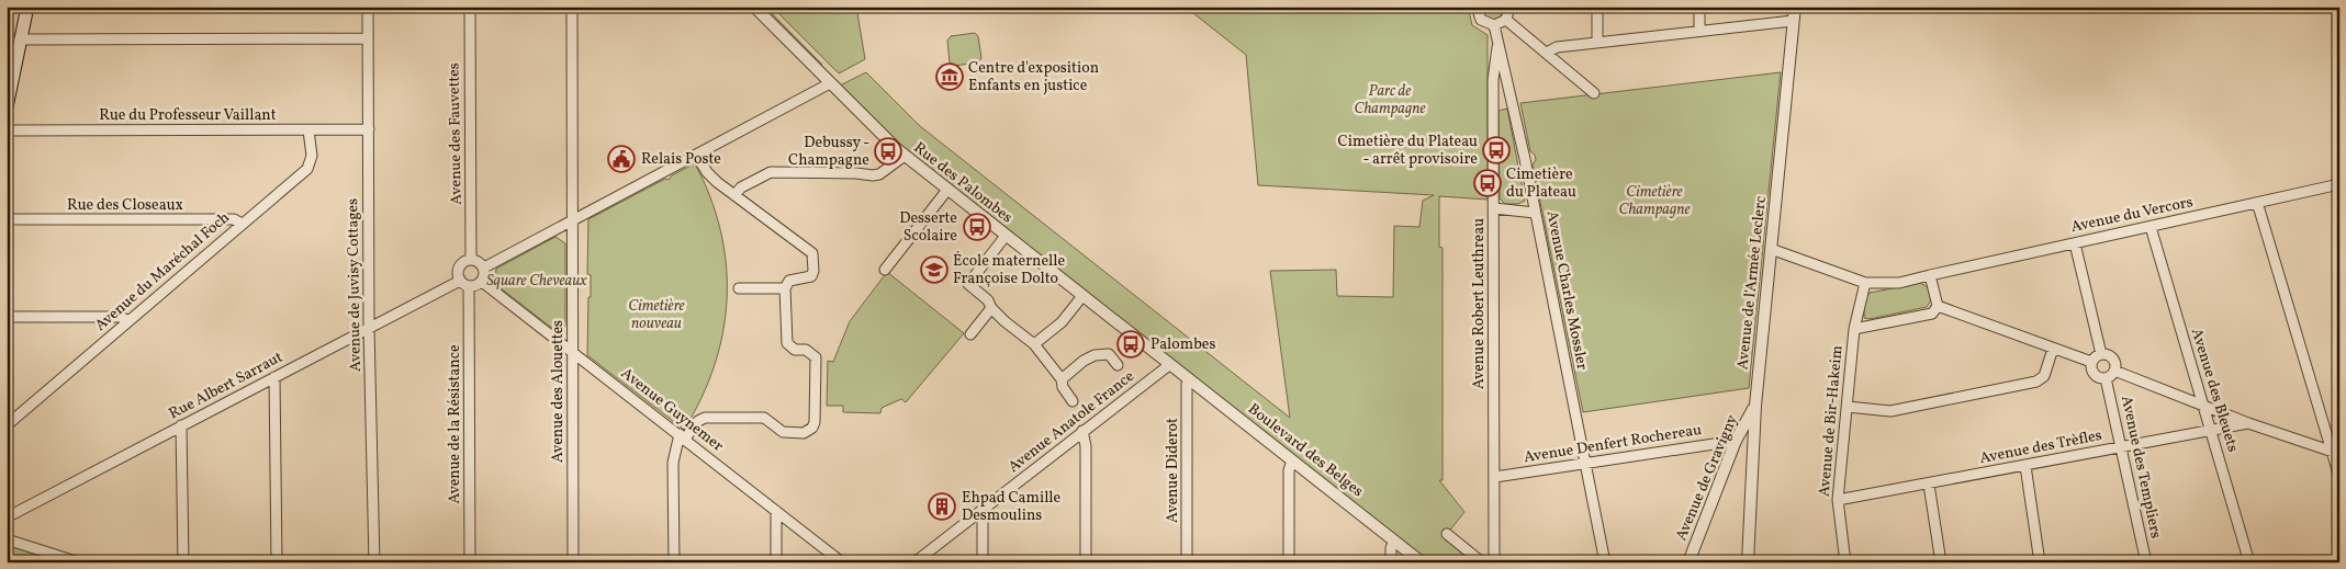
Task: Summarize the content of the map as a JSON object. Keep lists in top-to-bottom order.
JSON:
{
  "streets": {
    "street": [
      "Rue du Professeur Vaillant",
      "Avenue des Fauvettes",
      "Rue des Palombes",
      "Rue des Closeaux",
      "Avenue du Vercors",
      "Avenue du Maréchal Foch",
      "Avenue de l'Armée Leclerc",
      "Avenue de Juvisy Cottages",
      "Avenue Charles Mossler",
      "Avenue Robert Leuthreau",
      "Rue Albert Sarraut",
      "Avenue des Bleuets",
      "Avenue des Alouettes",
      "Avenue Guynemer",
      "Avenue de Bir-Hakeim",
      "Avenue Anatole France",
      "Avenue de la Résistance",
      "Avenue Denfert Rochereau",
      "Avenue des Trèfles",
      "Boulevard des Belges",
      "Avenue des Templiers",
      "Avenue Diderot",
      "Avenue de Gravigny"
    ]
  },
  "crossings": [
    ["Rue du Professeur Vaillant", "Avenue du Maréchal Foch"],
    ["Rue du Professeur Vaillant", "Avenue de Juvisy Cottages"],
    ["Avenue des Fauvettes", "Rue Albert Sarraut"],
    ["Avenue des Fauvettes", "Avenue Guynemer"],
    ["Avenue des Fauvettes", "Avenue de la Résistance"],
    ["Rue des Palombes", "Avenue Anatole France"],
    ["Rue des Palombes", "Boulevard des Belges"],
    ["Rue des Closeaux", "Avenue du Maréchal Foch"],
    ["Avenue du Vercors", "Avenue des Bleuets"],
    ["Avenue du Vercors", "Avenue de Bir-Hakeim"],
    ["Avenue de l'Armée Leclerc", "Avenue de Gravigny"],
    ["Avenue de Juvisy Cottages", "Rue Albert Sarraut"],
    ["Avenue Charles Mossler", "Avenue Robert Leuthreau"],
    ["Avenue Charles Mossler", "Avenue Denfert Rochereau"],
    ["Avenue Robert Leuthreau", "Avenue Denfert Rochereau"],
    ["Rue Albert Sarraut", "Avenue Guynemer"],
    ["Rue Albert Sarraut", "Avenue de la Résistance"],
    ["Avenue des Bleuets", "Avenue des Trèfles"],
    ["Avenue des Alouettes", "Avenue Guynemer"],
    ["Avenue Guynemer", "Avenue de la Résistance"],
    ["Avenue de Bir-Hakeim", "Avenue des Trèfles"],
    ["Avenue Anatole France", "Boulevard des Belges"],
    ["Avenue Denfert Rochereau", "Avenue de Gravigny"],
    ["Avenue des Trèfles", "Avenue des Templiers"],
    ["Boulevard des Belges", "Avenue Diderot"]
  ],
  "parks": [
    "Parc de Champagne",
    "Cimetière Champagne",
    "Square Cheveaux",
    "Cimetière nouveau"
  ],
  "places": {
    "museum": ["Centre d'exposition Enfants en justice"],
    "bus stop": [
      "Cimetière du Plateau - arrêt provisoire",
      "Debussy - Champagne",
      "Cimetière du Plateau",
      "Desserte Scolaire",
      "Palombes"
    ],
    "public building": ["Relais Poste"],
    "school or university": ["École maternelle Françoise Dolto"],
    "building": ["Ehpad Camille Desmoulins"]
  }
}
